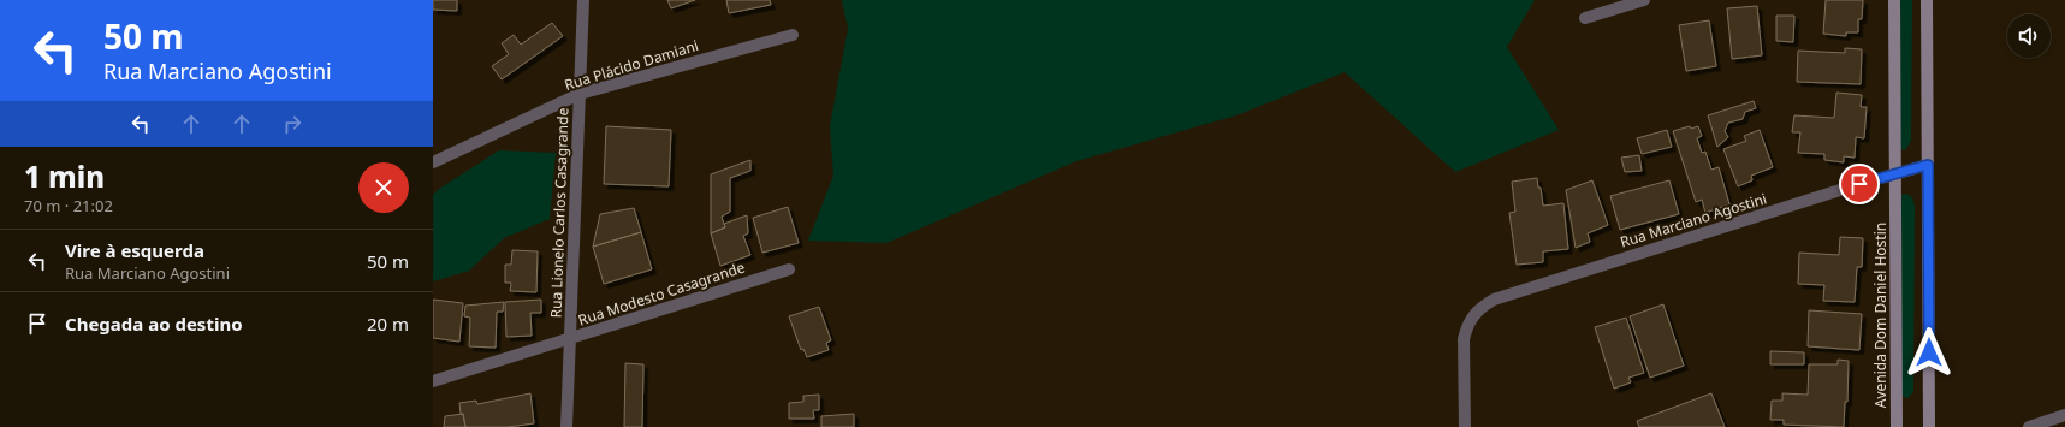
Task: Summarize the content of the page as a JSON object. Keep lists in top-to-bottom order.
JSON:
{
  "streets": {
    "street": [
      "Rua Plácido Damiani",
      "Rua Lionelo Carlos Casagrande",
      "Rua Marciano Agostini",
      "Rua Modesto Casagrande",
      "Avenida Dom Daniel Hostin"
    ]
  },
  "crossings": [
    ["Rua Plácido Damiani", "Rua Lionelo Carlos Casagrande"],
    ["Rua Lionelo Carlos Casagrande", "Rua Modesto Casagrande"],
    ["Rua Marciano Agostini", "Avenida Dom Daniel Hostin"]
  ],
  "page": {
    "turn": ["50 m", "Rua Marciano Agostini"],
    "heading": ["1 min", "70 m · 21:02"],
    "list": [
      {
        "name": "Vire à esquerda",
        "note": "Rua Marciano Agostini",
        "value": "50 m"
      },
      {
        "name": "Chegada ao destino",
        "value": "20 m"
      }
    ]
  }
}
